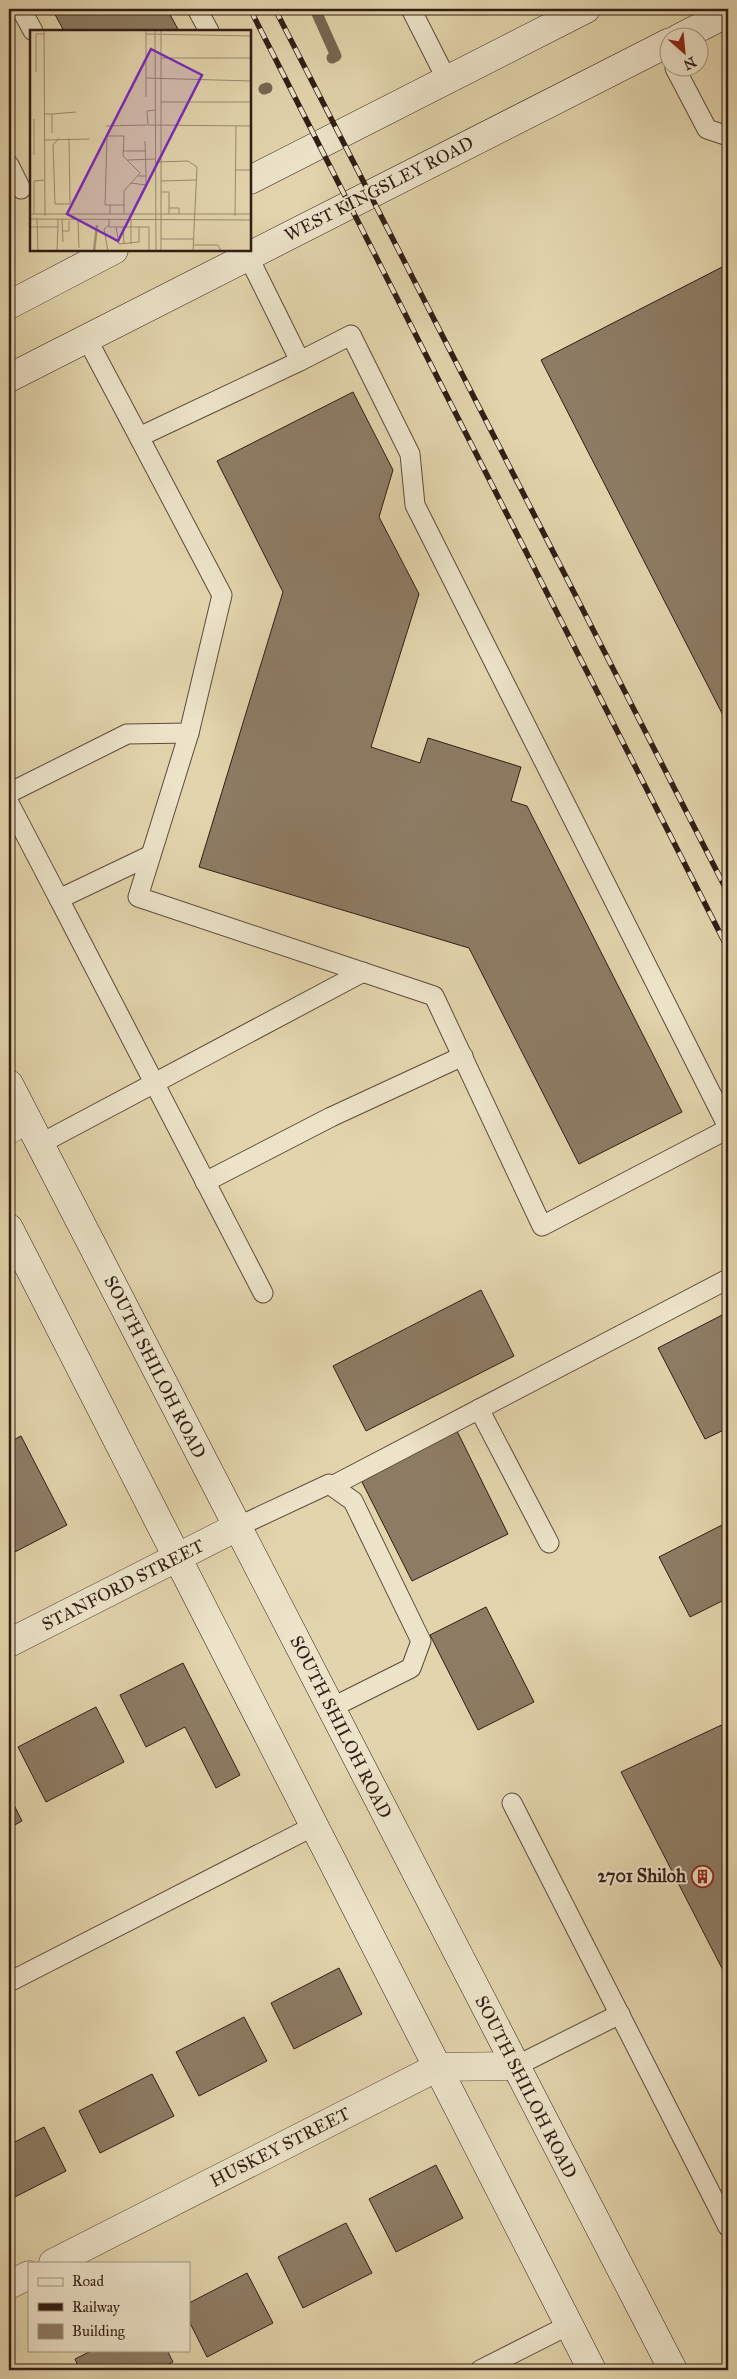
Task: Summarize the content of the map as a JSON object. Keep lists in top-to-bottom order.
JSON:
{
  "streets": {
    "main road": [
      "WEST KINGSLEY ROAD",
      "SOUTH SHILOH ROAD",
      "STANFORD STREET",
      "HUSKEY STREET"
    ]
  },
  "crossings": [
    ["SOUTH SHILOH ROAD", "STANFORD STREET"],
    ["SOUTH SHILOH ROAD", "HUSKEY STREET"]
  ],
  "places": {
    "building": ["2701 Shiloh"]
  },
  "legend": ["Road", "Railway", "Building"],
  "north": "bottom right"
}
